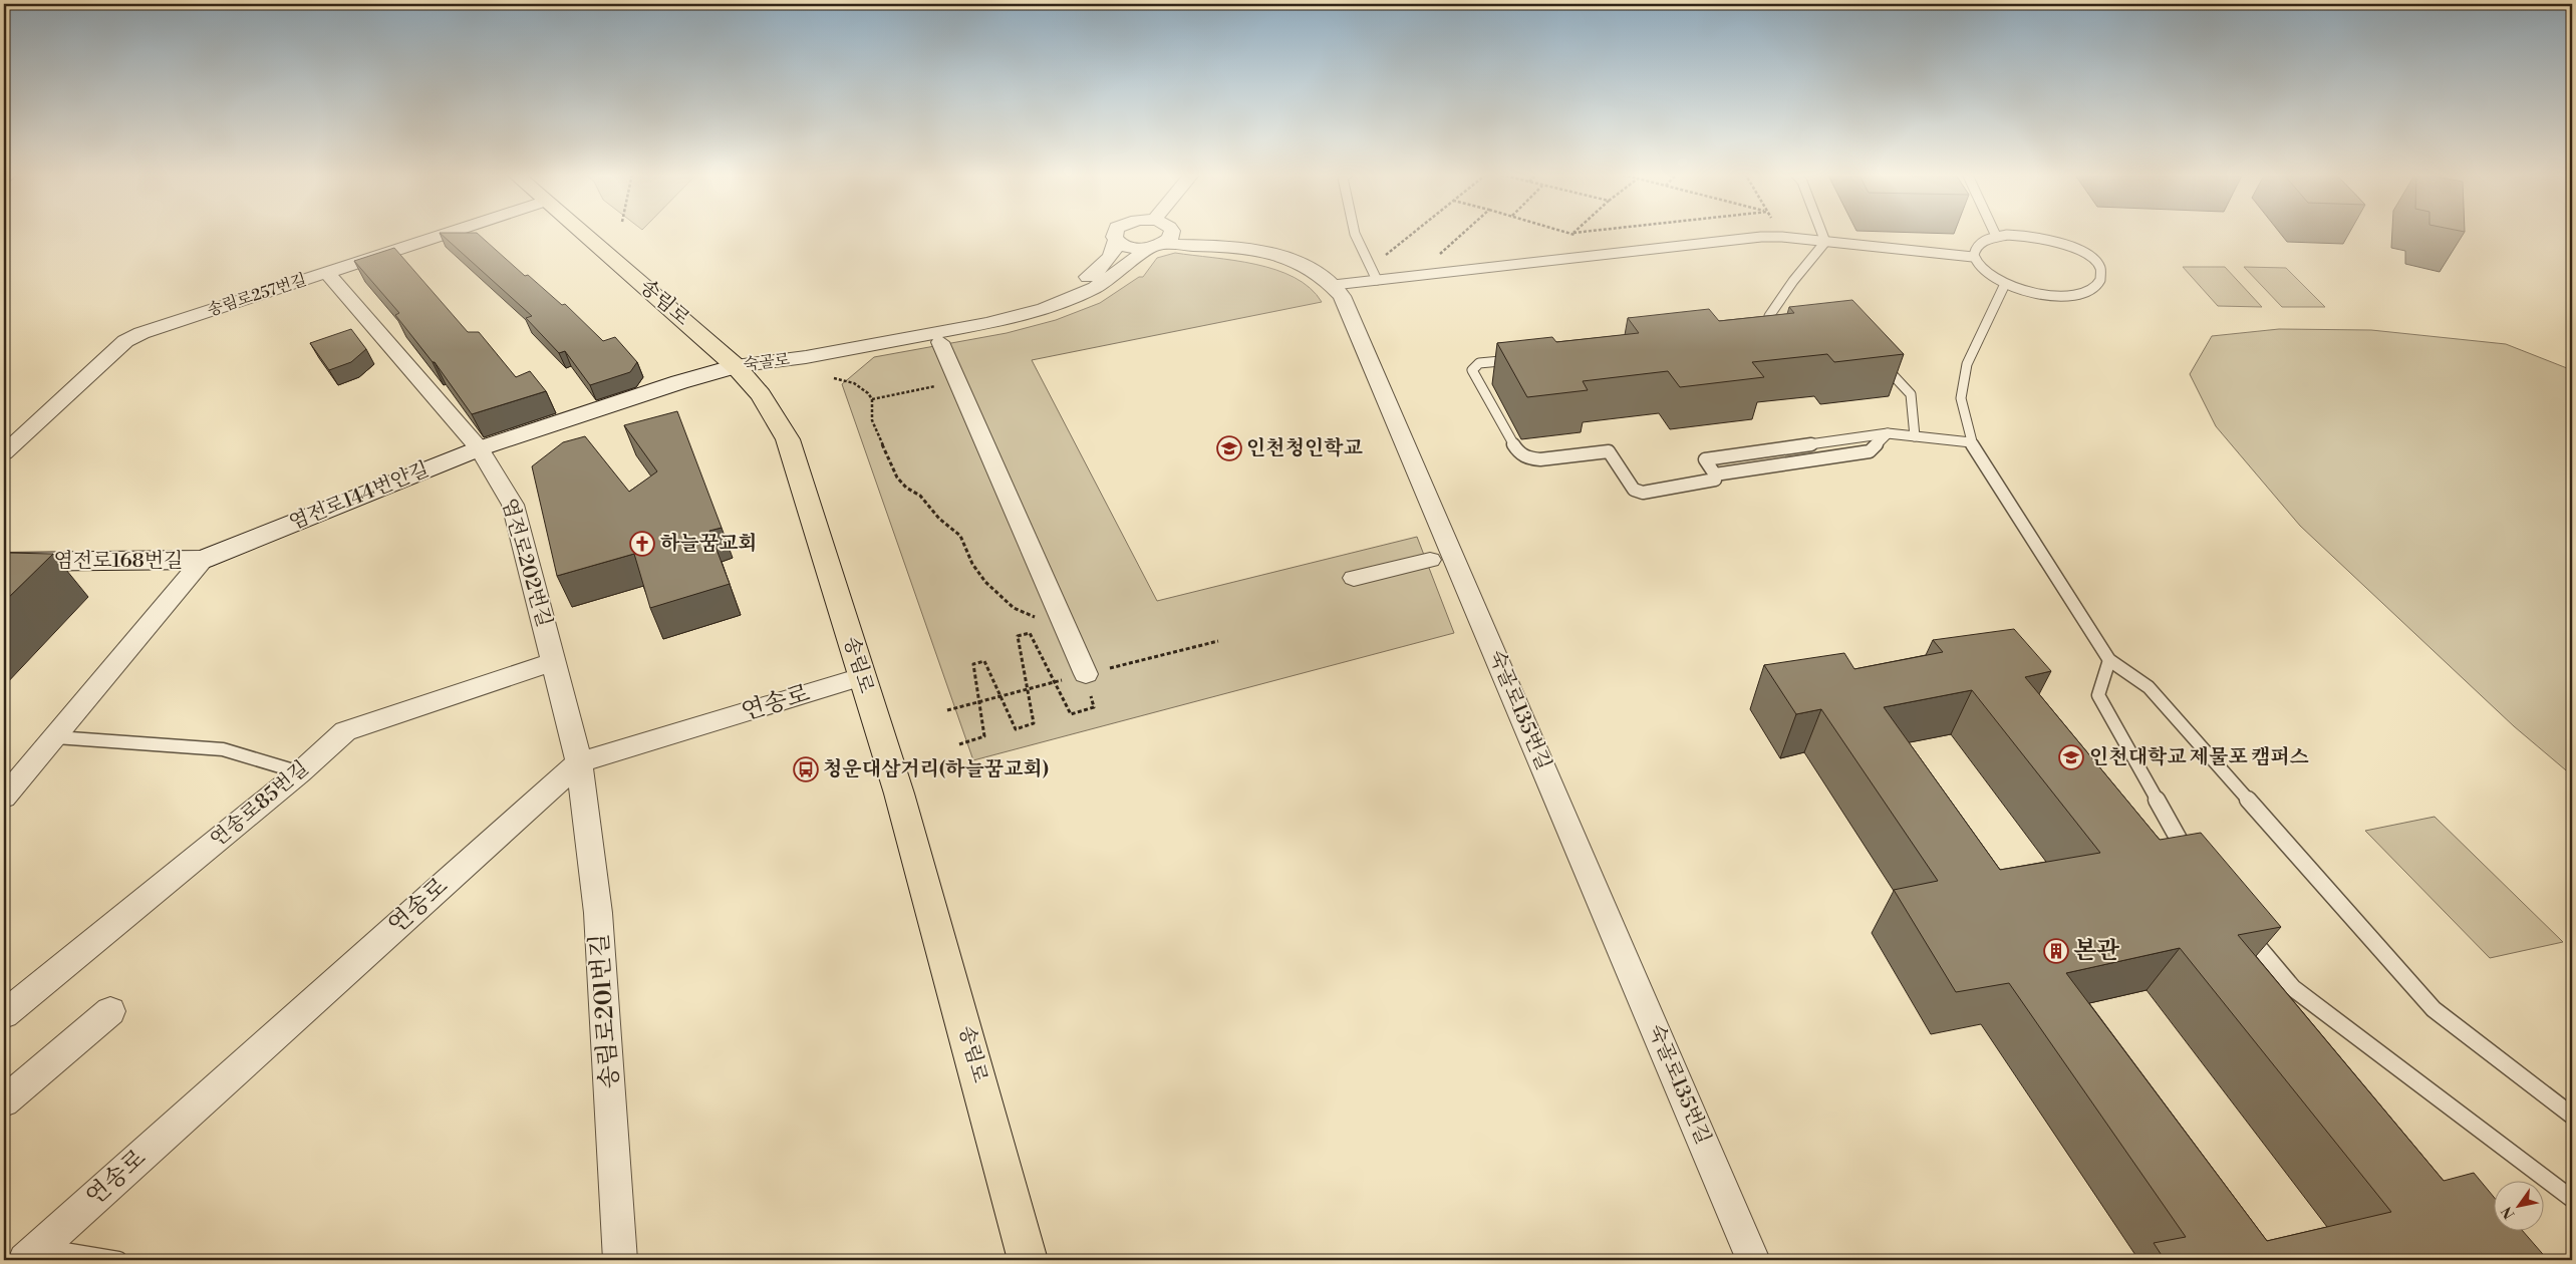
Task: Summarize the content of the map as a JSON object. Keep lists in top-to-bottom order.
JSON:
{
  "streets": {
    "main road": ["송림로"],
    "street": [
      "송림로257번길",
      "숙골로",
      "염전로144번안길",
      "염전로168번길",
      "염전로202번길",
      "연송로",
      "숙골로135번길",
      "연송로85번길",
      "송림로201번길"
    ]
  },
  "crossings": [
    ["송림로257번길", "염전로202번길"],
    ["송림로", "숙골로"],
    ["송림로", "염전로144번안길"],
    ["송림로", "연송로"],
    ["숙골로", "염전로144번안길"],
    ["숙골로", "숙골로135번길"],
    ["염전로144번안길", "염전로168번길"],
    ["염전로144번안길", "염전로202번길"],
    ["염전로202번길", "연송로"],
    ["염전로202번길", "연송로85번길"],
    ["염전로202번길", "송림로201번길"],
    ["연송로", "송림로201번길"]
  ],
  "places": {
    "school or university": ["인천청인학교", "인천대학교 제물포 캠퍼스"],
    "church": ["하늘꿈교회"],
    "bus stop": ["청운대삼거리(하늘꿈교회)"],
    "building": ["본관"]
  },
  "north": "bottom left"
}
